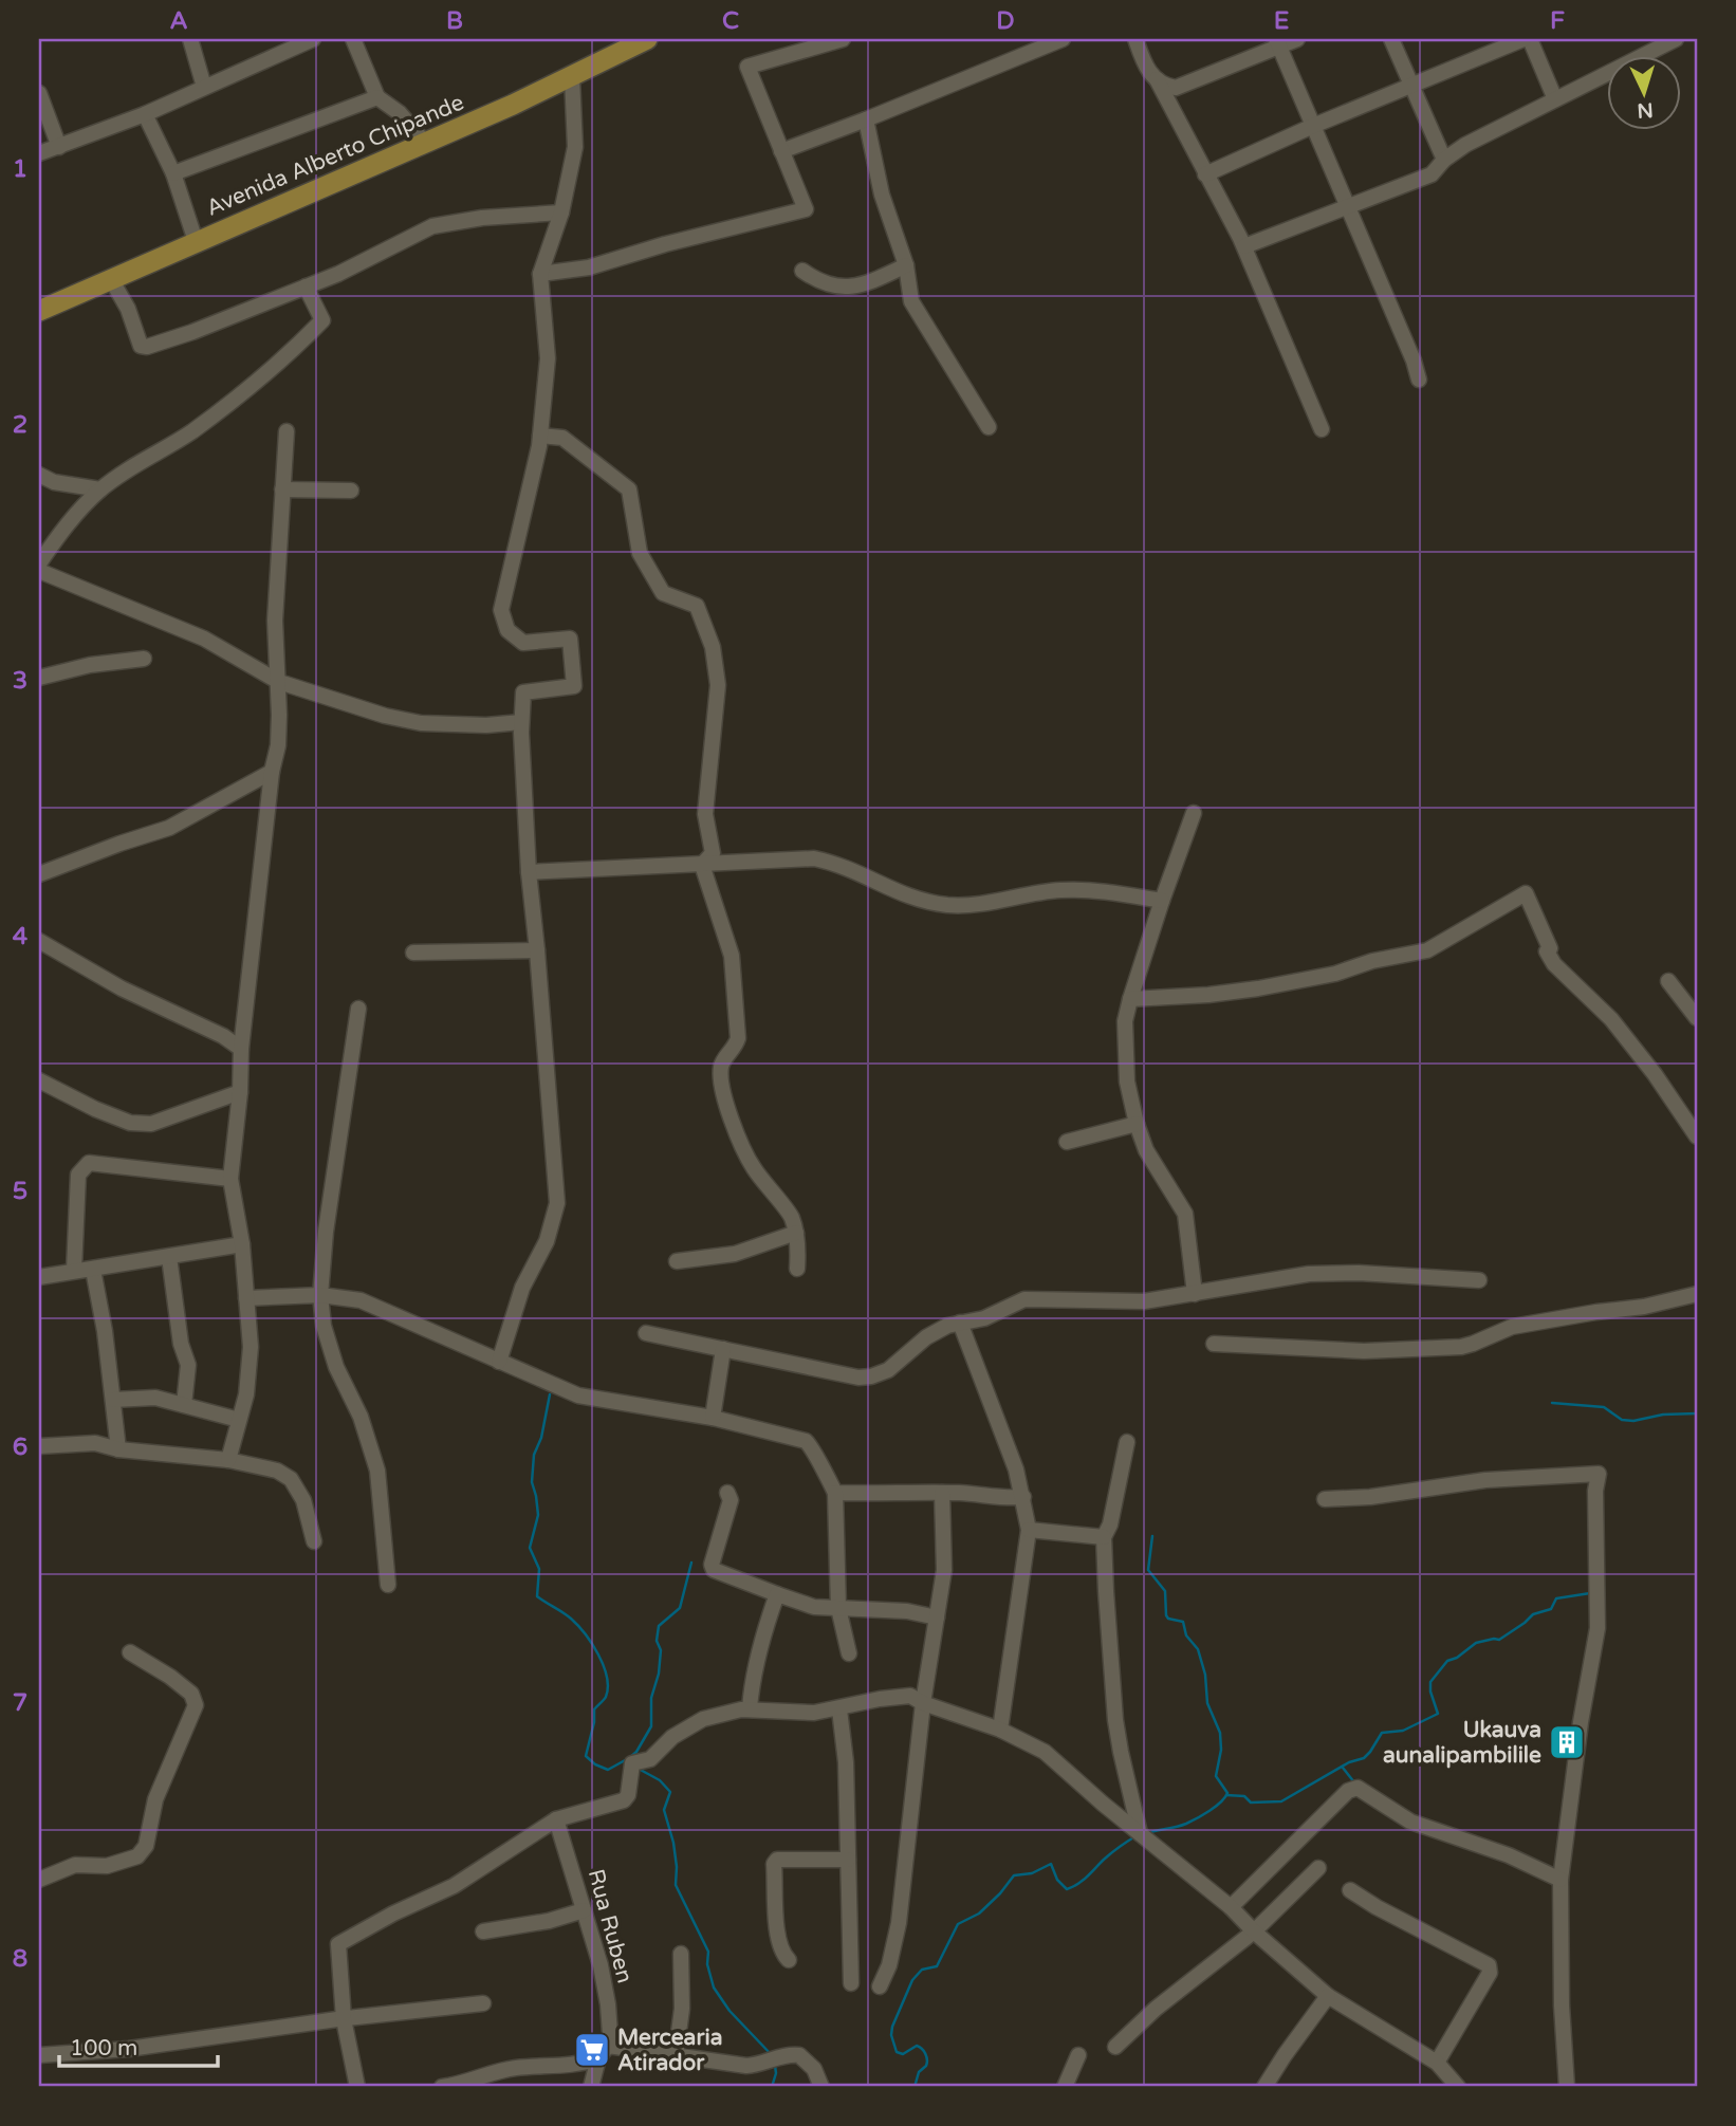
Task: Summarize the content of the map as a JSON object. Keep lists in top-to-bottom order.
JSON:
{
  "streets": {
    "main road": ["Avenida Alberto Chipande"],
    "street": ["Rua Ruben"]
  },
  "places": {
    "building": ["Ukauva aunalipambilile"],
    "supermarket": ["Mercearia Atirador"]
  },
  "scale_bar": "100 m",
  "north": "bottom",
  "grid": {
    "columns": [
      "A",
      "B",
      "C",
      "D",
      "E",
      "F"
    ],
    "rows": [
      "1",
      "2",
      "3",
      "4",
      "5",
      "6",
      "7",
      "8"
    ]
  }
}
